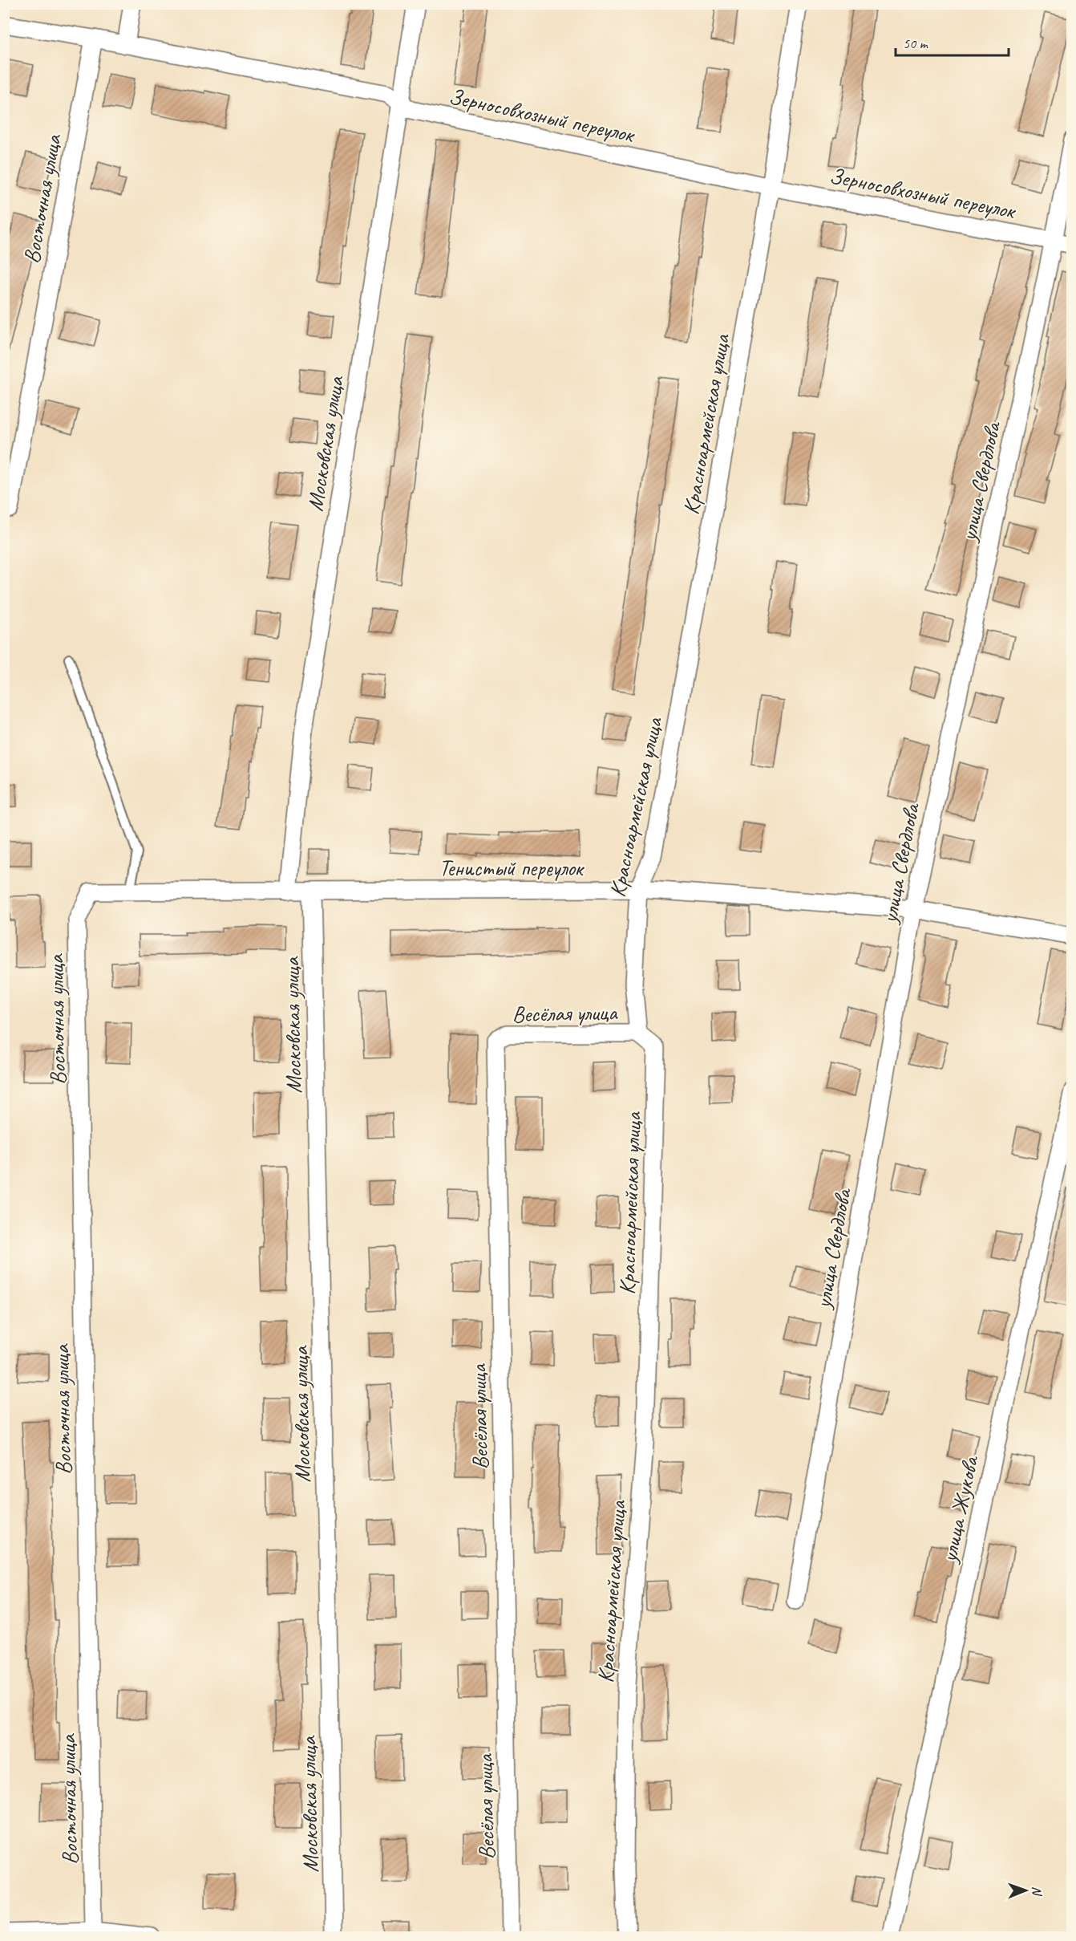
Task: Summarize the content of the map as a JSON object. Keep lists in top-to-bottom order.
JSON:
{
  "streets": {
    "street": [
      "Зерносовхозный переулок",
      "Восточная улица",
      "Красноармейская улица",
      "Московская улица",
      "улица Свердлова",
      "Тенистый переулок",
      "Весёлая улица",
      "улица Жукова"
    ]
  },
  "crossings": [
    ["Зерносовхозный переулок", "Восточная улица"],
    ["Зерносовхозный переулок", "Красноармейская улица"],
    ["Зерносовхозный переулок", "Московская улица"],
    ["Зерносовхозный переулок", "улица Свердлова"],
    ["Восточная улица", "Тенистый переулок"],
    ["Красноармейская улица", "Тенистый переулок"],
    ["Красноармейская улица", "Весёлая улица"],
    ["Московская улица", "Тенистый переулок"],
    ["улица Свердлова", "Тенистый переулок"]
  ],
  "scale_bar": "50 m",
  "north": "right"
}
